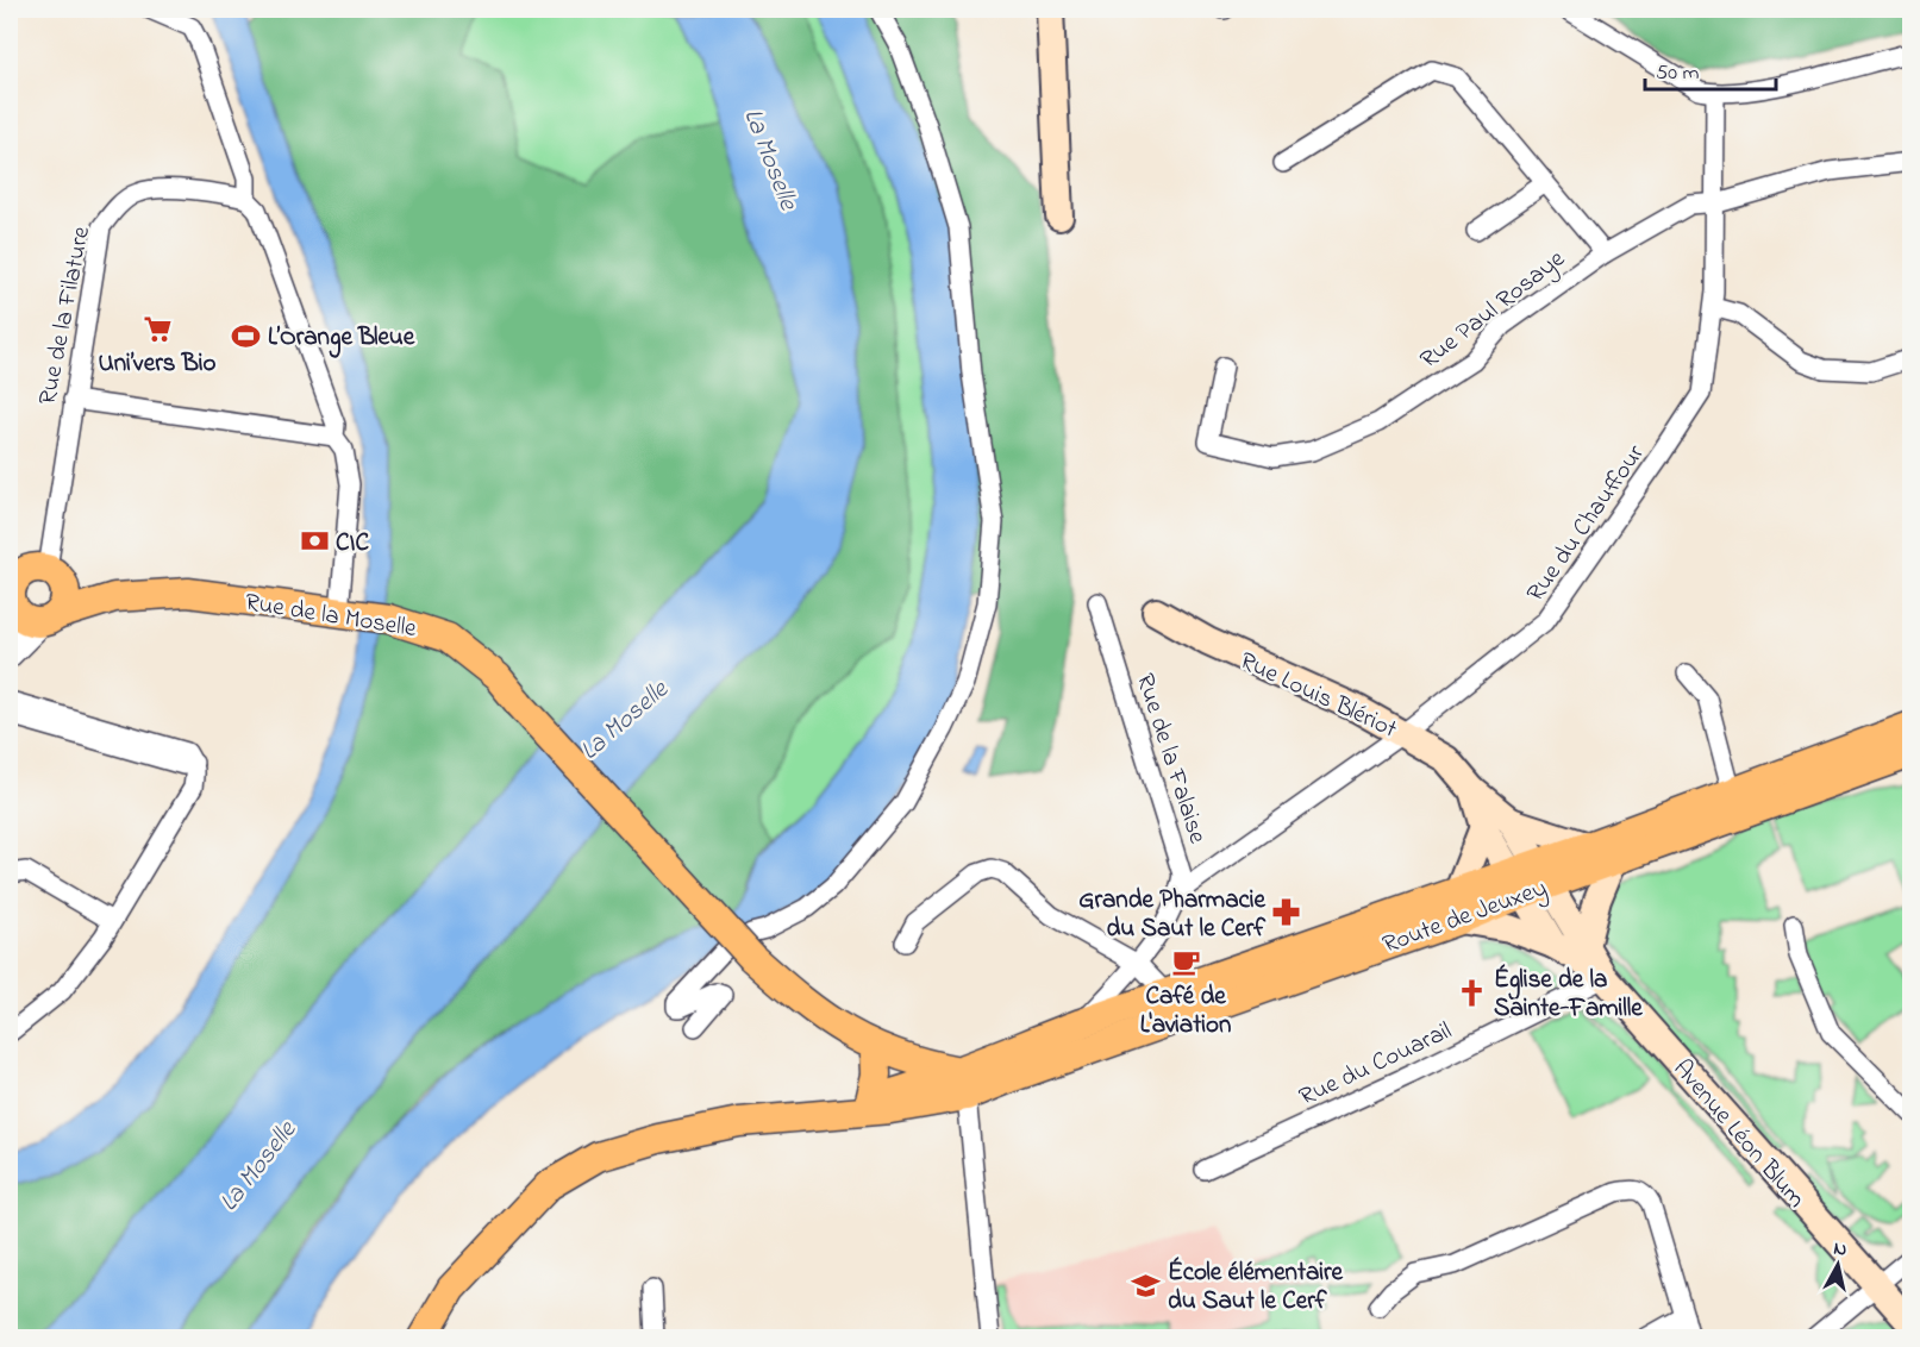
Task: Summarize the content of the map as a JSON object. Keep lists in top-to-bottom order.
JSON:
{
  "streets": {
    "main road": ["Rue de la Moselle", "Route de Jeuxey"],
    "street": [
      "Rue Paul Rosaye",
      "Rue de la Filature",
      "Rue du Chauffour",
      "Rue Louis Blériot",
      "Rue de la Falaise",
      "Rue du Couarail",
      "Avenue Léon Blum"
    ]
  },
  "crossings": [
    ["Rue Paul Rosaye", "Rue du Chauffour"],
    ["Rue de la Filature", "Rue de la Moselle"],
    ["Rue du Chauffour", "Rue Louis Blériot"],
    ["Rue du Chauffour", "Rue de la Falaise"],
    ["Rue Louis Blériot", "Route de Jeuxey"],
    ["Rue Louis Blériot", "Avenue Léon Blum"],
    ["Rue de la Falaise", "Route de Jeuxey"],
    ["Route de Jeuxey", "Avenue Léon Blum"],
    ["Rue du Couarail", "Avenue Léon Blum"]
  ],
  "water": ["La Moselle"],
  "places": {
    "supermarket": ["Uni’vers Bio"],
    "sports": ["L’Orange Bleue"],
    "bank": ["CIC"],
    "pharmacy": ["Grande Pharmacie du Saut le Cerf"],
    "cafe": ["Café de L'aviation"],
    "church": ["Église de la Sainte-Famille"],
    "school or university": ["École élémentaire du Saut le Cerf"]
  },
  "scale_bar": "50 m",
  "north": "top"
}
